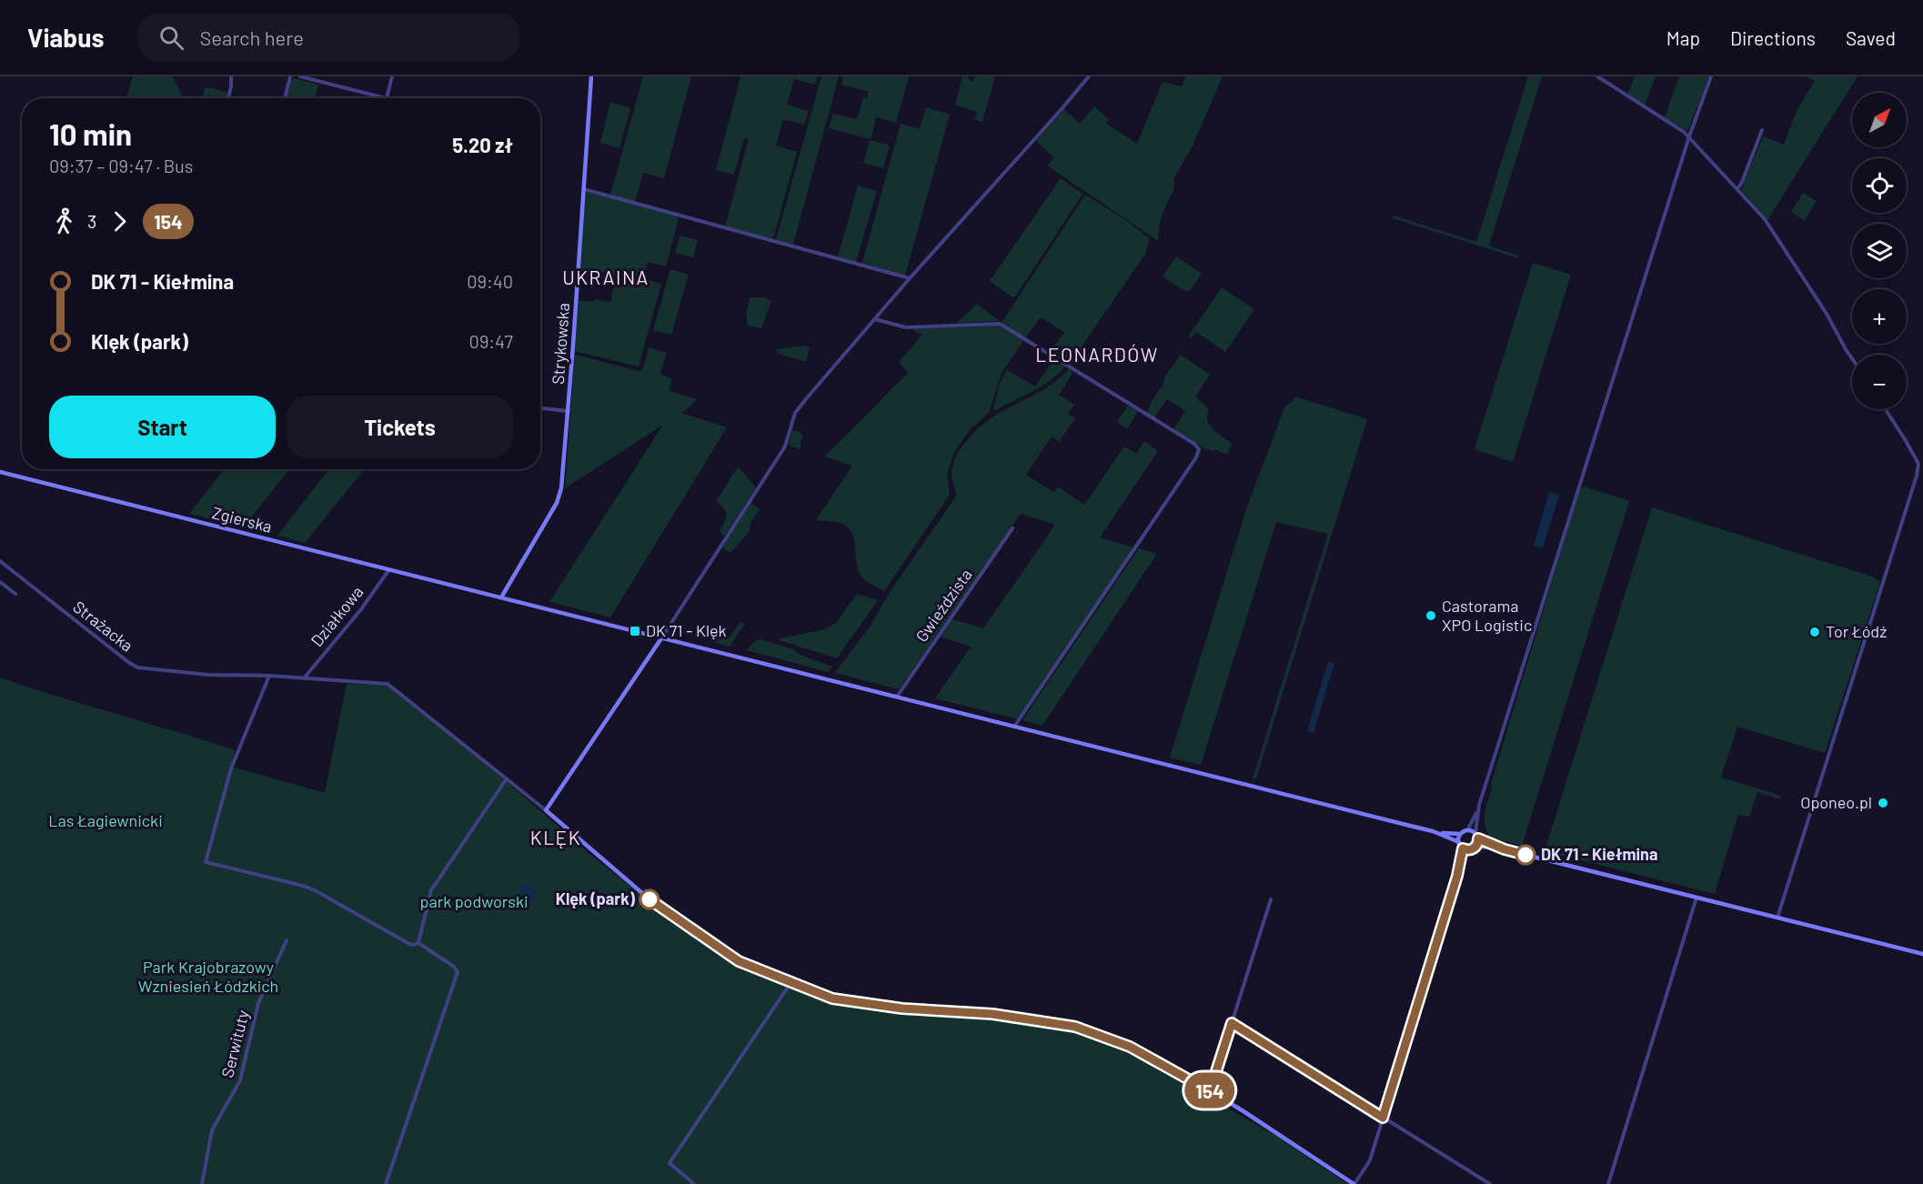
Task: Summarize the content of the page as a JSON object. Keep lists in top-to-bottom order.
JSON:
{
  "streets": {
    "main road": ["Strykowska", "Zgierska"],
    "street": [
      "Gwieździsta",
      "Działkowa",
      "Strażacka",
      "Serwituty"
    ]
  },
  "crossings": [
    ["Strykowska", "Zgierska"],
    ["Zgierska", "Gwieździsta"],
    ["Zgierska", "Działkowa"],
    ["Działkowa", "Strażacka"]
  ],
  "districts": ["UKRAINA", "LEONARDÓW", "KLĘK"],
  "parks": ["Las Łagiewnicki", "park podworski", "Park Krajobrazowy Wzniesień Łódzkich"],
  "places": {
    "other": [
      "Castorama XPO Logistic",
      "Tor Łódź",
      "Oponeo.pl",
      "DK 71 - Kiełmina",
      "Klęk (park)"
    ],
    "transit": ["DK 71 - Klęk"]
  },
  "lines": ["bus line 154"],
  "north": "top right",
  "page": {
    "header": "Viabus",
    "search": "Search here",
    "nav": ["Map", "Directions", "Saved"],
    "on_map": "154",
    "map_buttons": ["+", "−"],
    "heading": ["10 min", "09:37 – 09:47 · Bus", "5.20 zł"],
    "legs": ["3", "154"],
    "list": [
      {
        "name": "DK 71 - Kiełmina",
        "value": "09:40"
      },
      {
        "name": "Klęk (park)",
        "value": "09:47"
      }
    ],
    "buttons": ["Start", "Tickets"]
  }
}
